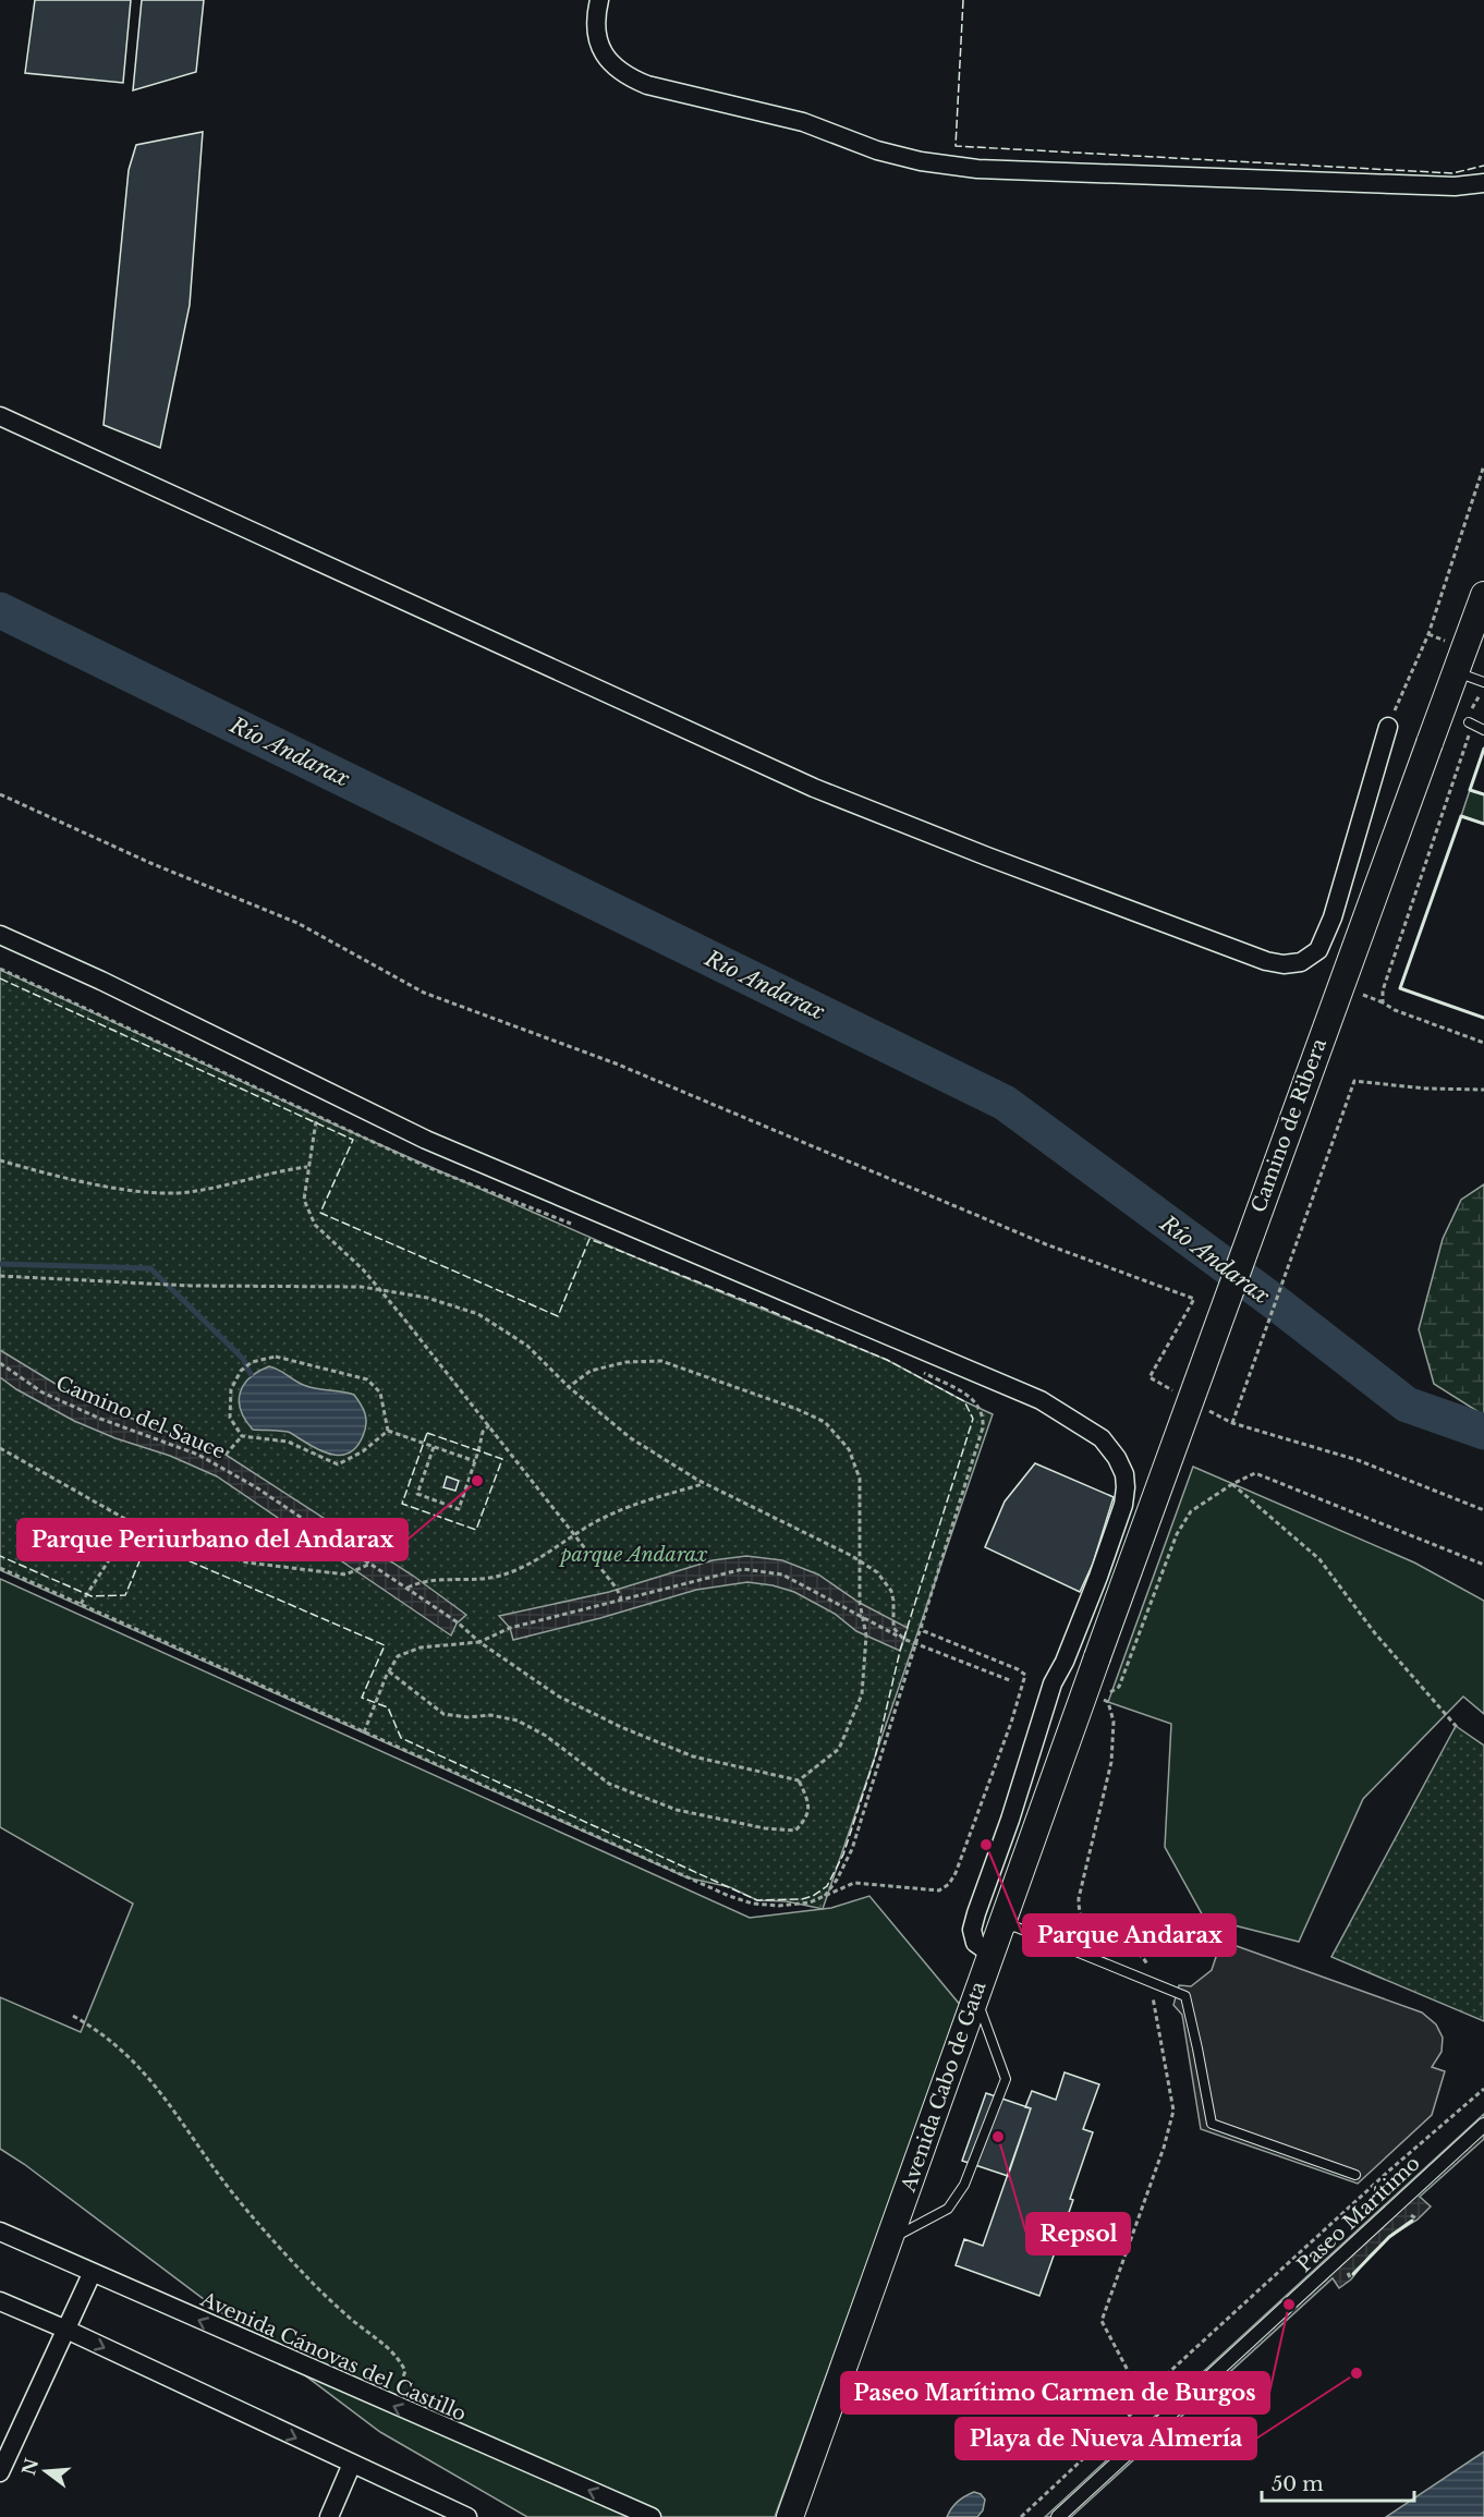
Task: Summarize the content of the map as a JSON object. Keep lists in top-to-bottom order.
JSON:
{
  "streets": {
    "main road": ["Camino de Ribera", "Avenida Cabo de Gata"],
    "street": ["Paseo Marítimo", "Avenida Cánovas del Castillo"],
    "path": ["Camino del Sauce"]
  },
  "crossings": [
    ["Camino de Ribera", "Avenida Cabo de Gata"]
  ],
  "water": ["Río Andarax"],
  "parks": ["parque Andarax"],
  "places": [
    "Parque Periurbano del Andarax",
    "Parque Andarax",
    "Repsol",
    "Paseo Marítimo Carmen de Burgos",
    "Playa de Nueva Almería"
  ],
  "scale_bar": "50 m",
  "north": "left"
}
